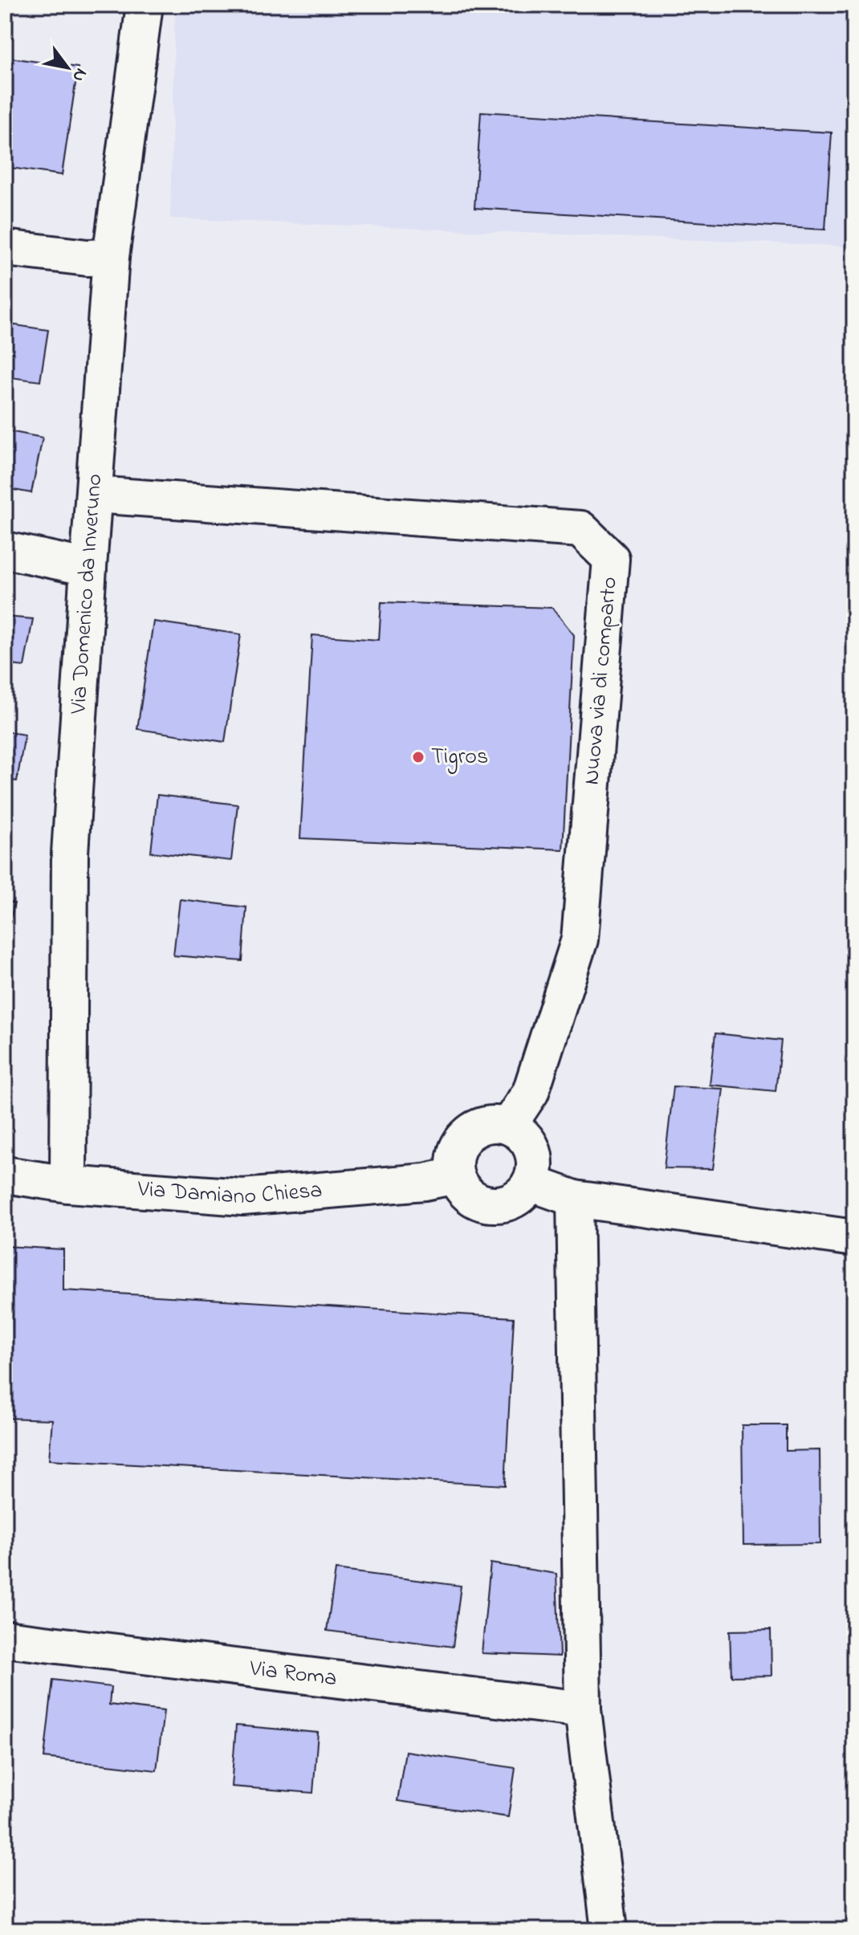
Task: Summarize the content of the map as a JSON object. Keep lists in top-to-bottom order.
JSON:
{
  "streets": {
    "street": [
      "Via Domenico da Inveruno",
      "Nuova via di comparto",
      "Via Damiano Chiesa",
      "Via Roma"
    ]
  },
  "crossings": [
    ["Via Domenico da Inveruno", "Nuova via di comparto"],
    ["Via Domenico da Inveruno", "Via Damiano Chiesa"],
    ["Nuova via di comparto", "Via Damiano Chiesa"]
  ],
  "places": ["Tigros"],
  "north": "bottom right"
}
